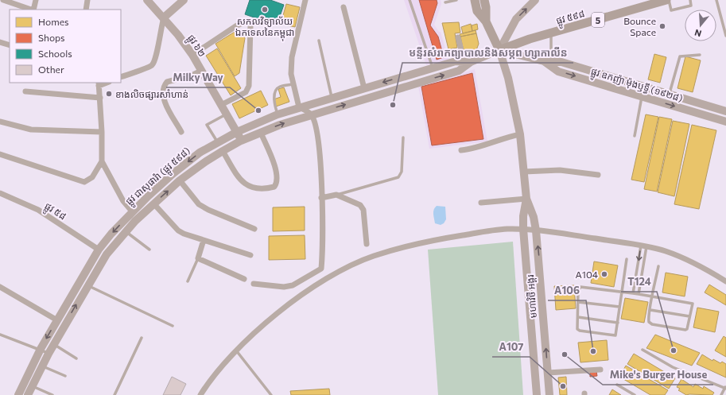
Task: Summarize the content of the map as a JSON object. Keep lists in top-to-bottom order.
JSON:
{
  "streets": {
    "main road": [
      "ផ្លូវ ៥៩៨",
      "5",
      "ផ្លូវ ៦២",
      "ផ្លូវ ឧកញ៉ា ម៉ុងឫទ្ធី (១៩២៨)",
      "ផ្លូវ ជាសុផារ៉ា (ផ្លូវ ៥៩៨)",
      "មហាវិថី អង្គរ"
    ],
    "street": ["ផ្លូវ ៥៨"]
  },
  "crossings": [
    ["ផ្លូវ ៥៩៨", "ផ្លូវ ឧកញ៉ា ម៉ុងឫទ្ធី (១៩២៨)"],
    ["ផ្លូវ ៥៩៨", "ផ្លូវ ជាសុផារ៉ា (ផ្លូវ ៥៩៨)"],
    ["ផ្លូវ ៥៩៨", "មហាវិថី អង្គរ"],
    ["ផ្លូវ ៦២", "ផ្លូវ ជាសុផារ៉ា (ផ្លូវ ៥៩៨)"],
    ["ផ្លូវ ឧកញ៉ា ម៉ុងឫទ្ធី (១៩២៨)", "ផ្លូវ ជាសុផារ៉ា (ផ្លូវ ៥៩៨)"],
    ["ផ្លូវ ឧកញ៉ា ម៉ុងឫទ្ធី (១៩២៨)", "មហាវិថី អង្គរ"],
    ["ផ្លូវ ជាសុផារ៉ា (ផ្លូវ ៥៩៨)", "ផ្លូវ ៥៨"],
    ["ផ្លូវ ជាសុផារ៉ា (ផ្លូវ ៥៩៨)", "មហាវិថី អង្គរ"]
  ],
  "places": [
    "សកលវិទ្យាល័យ ឯកទេសនៃកម្ពុជា",
    "Bounce Space",
    "ខាងលិចផ្សារសាំហាន់",
    "មន្ទីរសំរាកព្យាបាលនិងសម្ភព ហ្សាកាលីន",
    "Milky Way",
    "A104",
    "T124",
    "A106",
    "Mike's Burger House",
    "A107"
  ],
  "legend": [
    "Homes",
    "Shops",
    "Schools",
    "Other"
  ],
  "north": "bottom"
}
